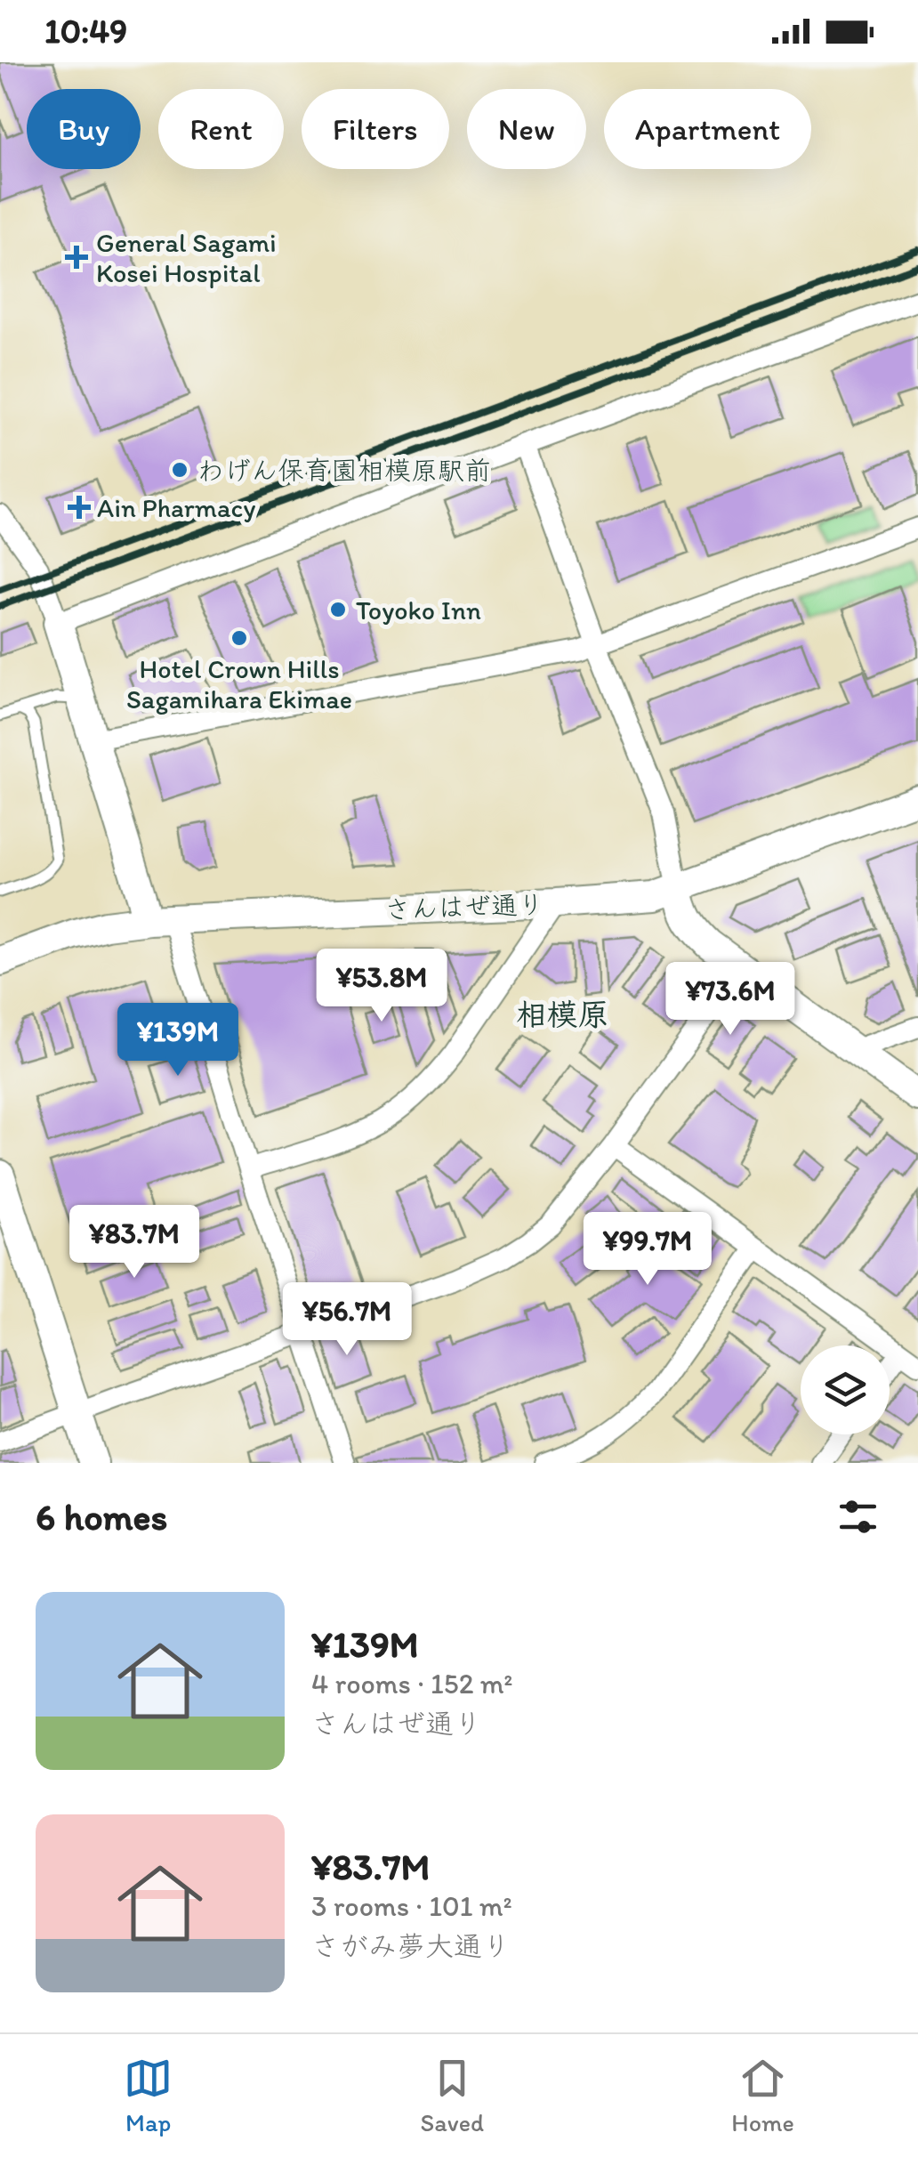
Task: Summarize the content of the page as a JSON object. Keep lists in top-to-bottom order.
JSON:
{
  "streets": {
    "street": ["さんはぜ通り"]
  },
  "districts": ["相模原"],
  "places": {
    "health": ["General Sagami Kosei Hospital", "Ain Pharmacy"],
    "other": ["わげん保育園相模原駅前", "Toyoko Inn", "Hotel Crown Hills Sagamihara Ekimae"]
  },
  "page": {
    "status": "10:49",
    "chip": [
      "Buy",
      "Rent",
      "Filters",
      "New",
      "Apartment"
    ],
    "price": [
      "¥53.8M",
      "¥73.6M",
      "¥139M",
      "¥83.7M",
      "¥99.7M",
      "¥56.7M"
    ],
    "heading": "6 homes",
    "list": [
      {
        "name": "¥139M",
        "note": "4 rooms · 152 m² · さんはぜ通り"
      },
      {
        "name": "¥83.7M",
        "note": "3 rooms · 101 m² · さがみ夢大通り"
      }
    ],
    "tabs": ["Map", "Saved", "Home"]
  }
}
